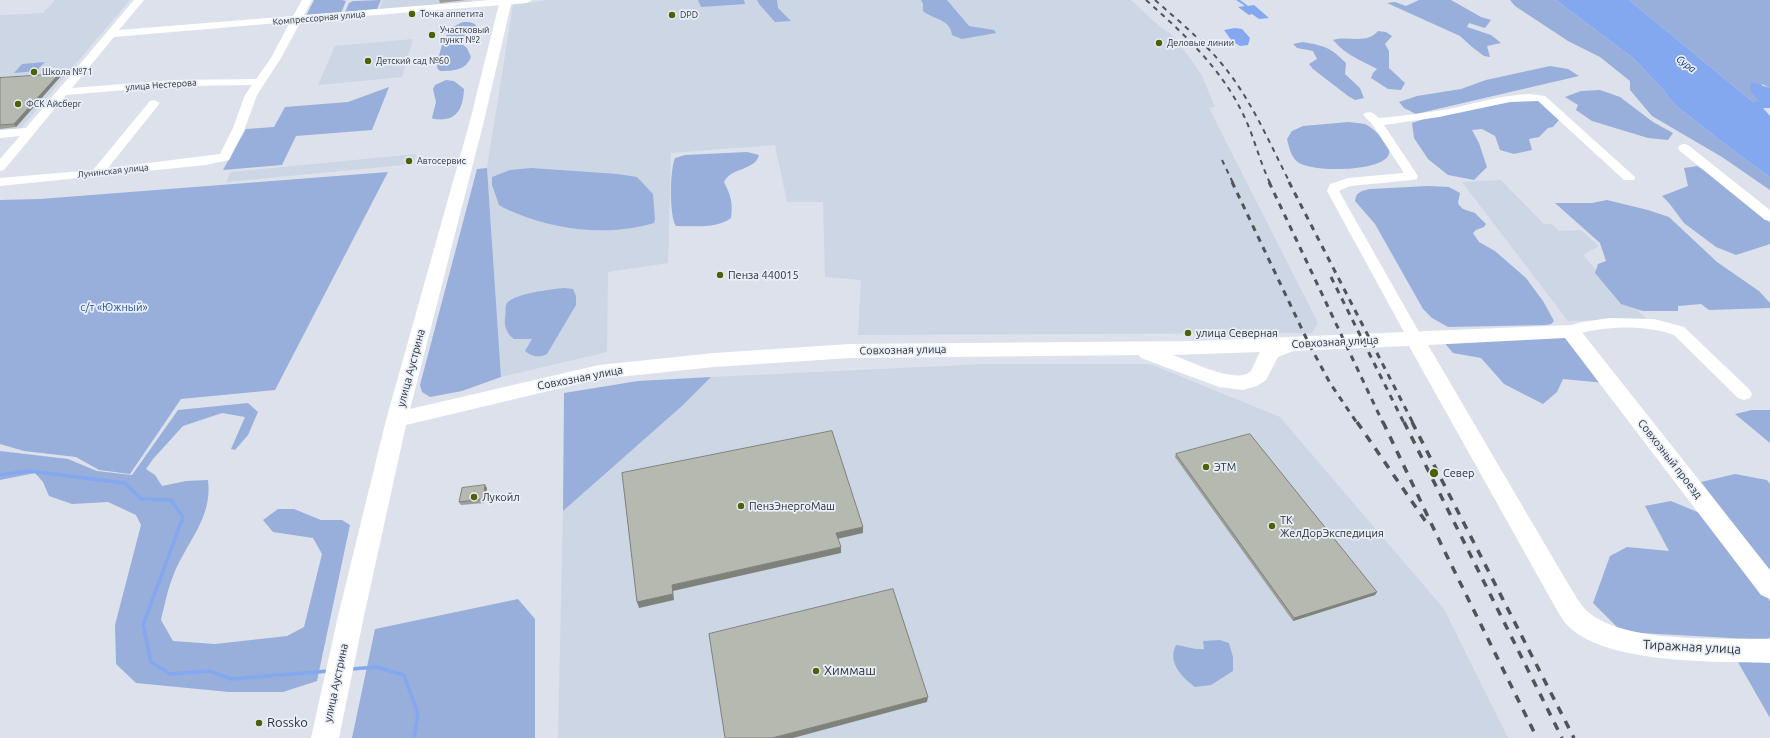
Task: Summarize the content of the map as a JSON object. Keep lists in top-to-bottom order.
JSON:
{
  "streets": {
    "main road": [
      "Совхозная улица",
      "улица Аустрина",
      "Совхозный проезд",
      "Тиражная улица"
    ],
    "street": ["Компрессорная улица", "улица Нестерова", "Лунинская улица"]
  },
  "crossings": [
    ["Компрессорная улица", "улица Аустрина"],
    ["улица Нестерова", "Лунинская улица"],
    ["Совхозная улица", "улица Аустрина"],
    ["Совхозная улица", "Совхозный проезд"],
    ["Совхозная улица", "Тиражная улица"]
  ],
  "water": ["Сура"],
  "parks": ["с/т «Южный»"],
  "places": [
    "Точка аппетита",
    "DPD",
    "Участковый пункт №2",
    "Деловые линии",
    "Детский сад №60",
    "Школа №71",
    "ФСК Айсберг",
    "Автосервис",
    "Пенза 440015",
    "улица Северная",
    "ЭТМ",
    "Север",
    "Лукойл",
    "ПензЭнергоМаш",
    "ТК ЖелДорЭкспедиция",
    "Химмаш",
    "Rossko"
  ]
}
